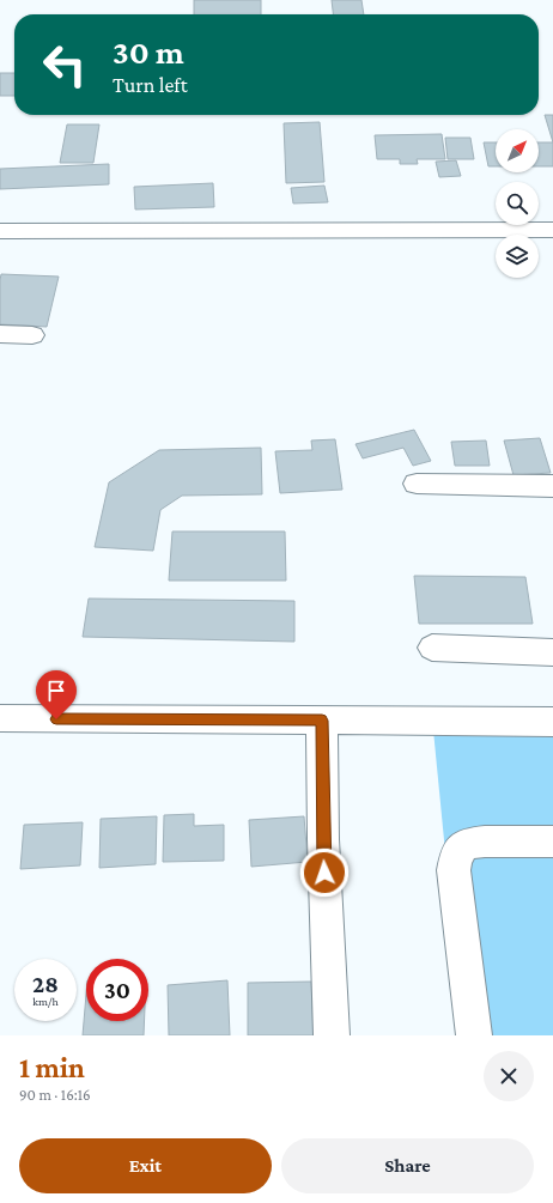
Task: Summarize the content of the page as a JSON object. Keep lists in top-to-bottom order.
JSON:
{
  "north": "top right",
  "page": {
    "turn": ["30 m", "Turn left"],
    "speed": "28 km/h",
    "limit": "30",
    "heading": ["1 min", "90 m · 16:16"],
    "buttons": ["Exit", "Share"]
  }
}
